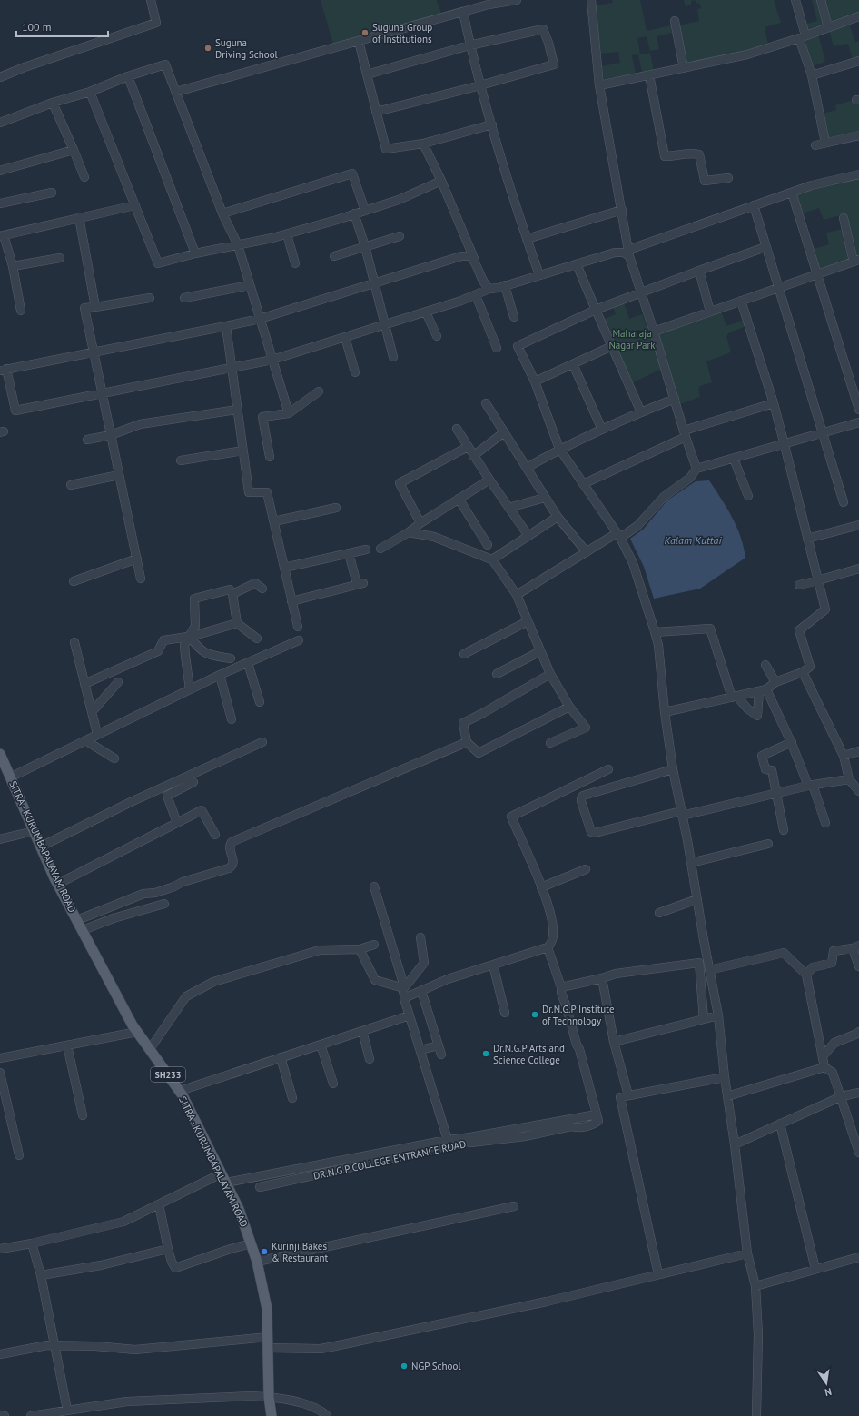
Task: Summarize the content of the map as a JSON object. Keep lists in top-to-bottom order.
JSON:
{
  "streets": {
    "main road": ["SITRA - KURUMBAPALAYAM ROAD", "SH233"],
    "street": ["DR.N.G.P COLLEGE ENTRANCE ROAD"]
  },
  "water": ["Kalam Kuttai"],
  "parks": ["Maharaja Nagar Park"],
  "places": [
    "Suguna Group of Institutions",
    "Suguna Driving School",
    "Dr.N.G.P Institute of Technology",
    "Dr.N.G.P Arts and Science College",
    "Kurinji Bakes & Restaurant",
    "NGP School"
  ],
  "scale_bar": "100 m",
  "north": "bottom"
}
